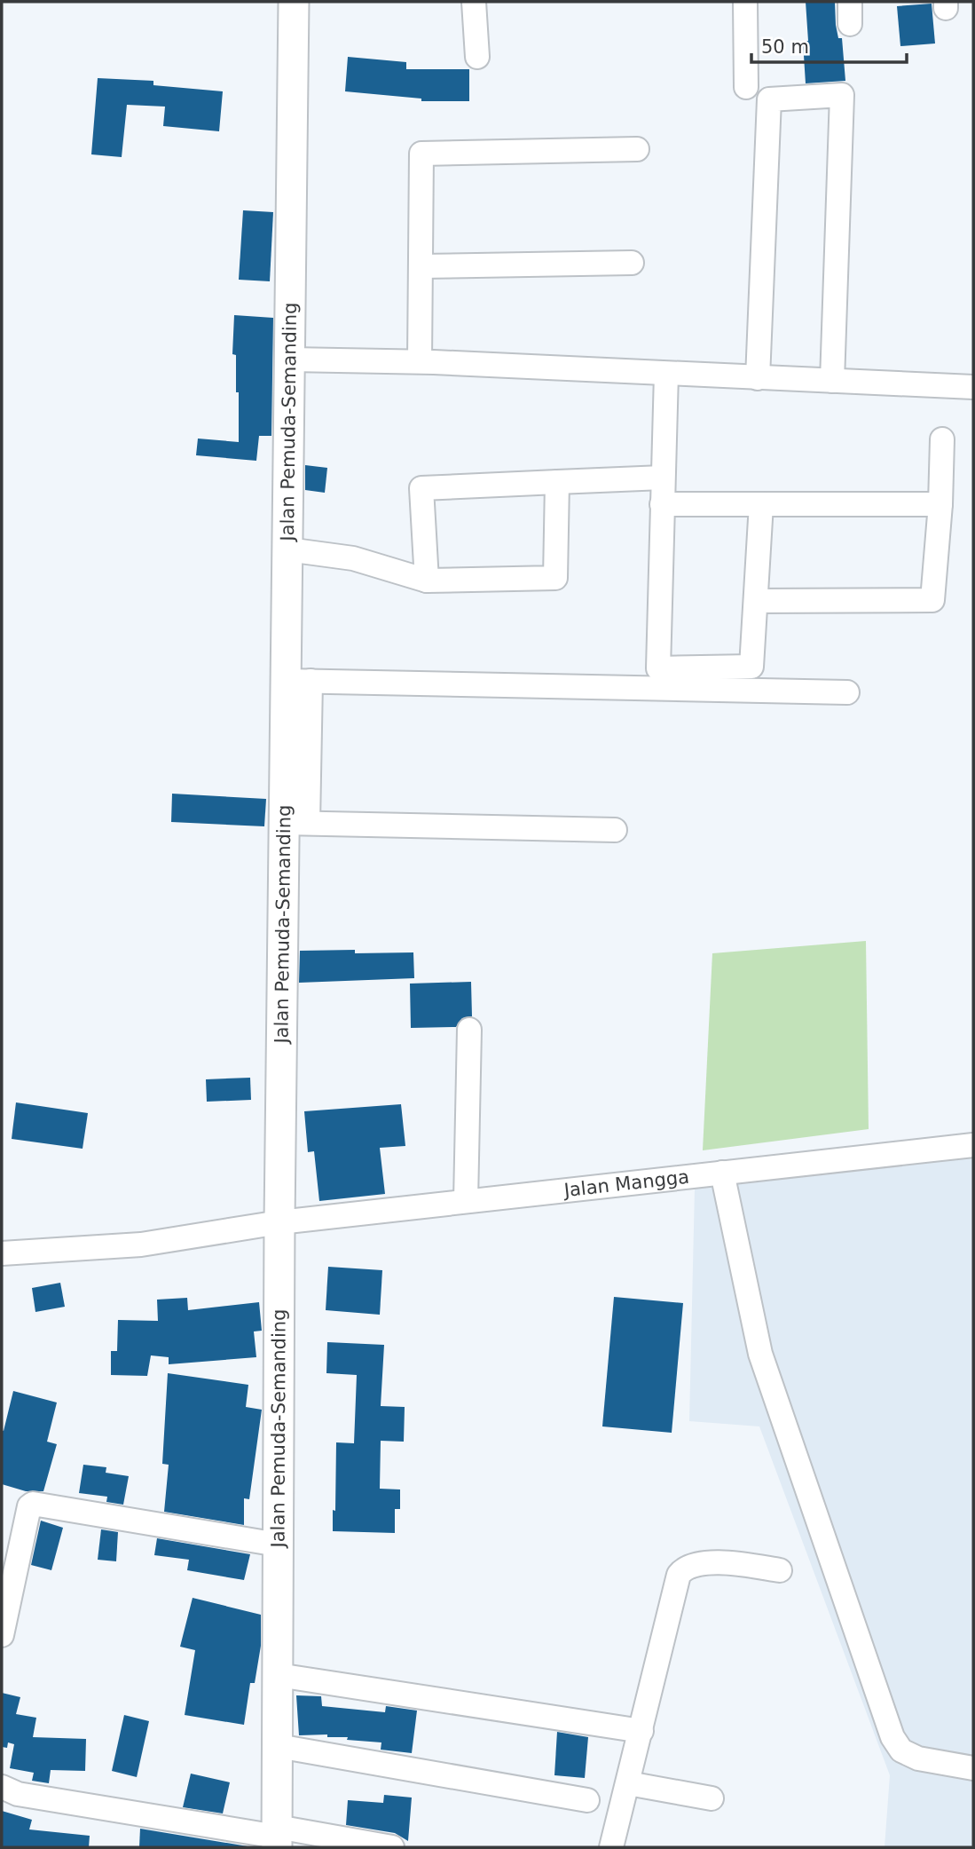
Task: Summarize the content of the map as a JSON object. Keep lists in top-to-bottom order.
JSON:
{
  "streets": {
    "main road": ["Jalan Pemuda-Semanding"],
    "street": ["Jalan Mangga"]
  },
  "crossings": [
    ["Jalan Pemuda-Semanding", "Jalan Mangga"]
  ],
  "scale_bar": "50 m"
}
